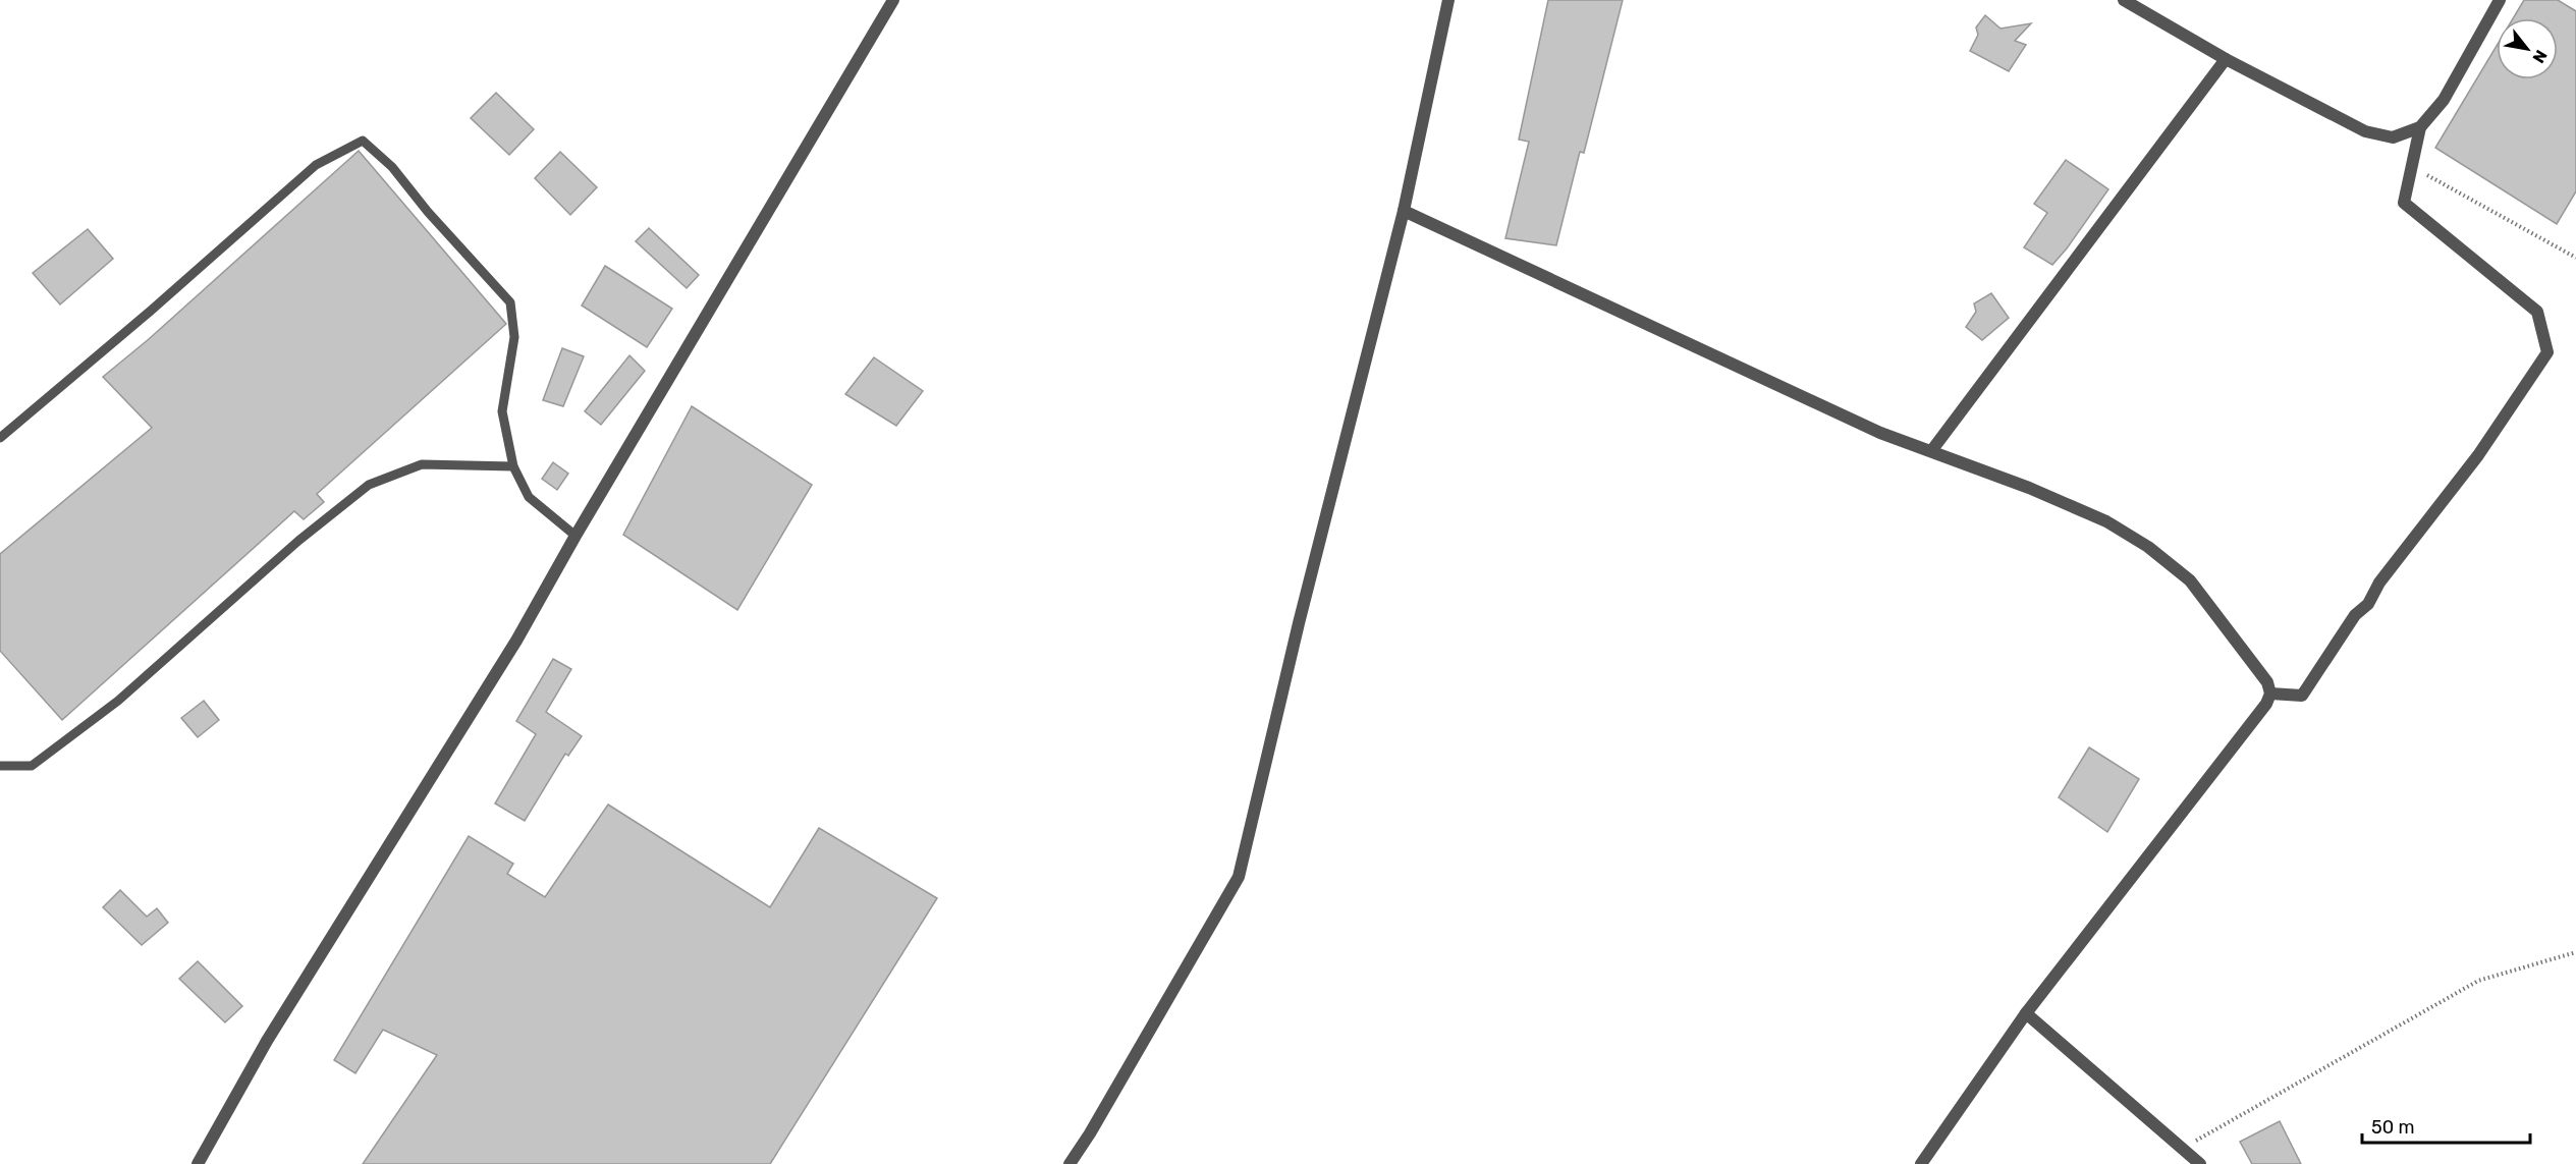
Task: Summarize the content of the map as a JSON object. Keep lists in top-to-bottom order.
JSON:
{
  "scale_bar": "50 m",
  "north": "bottom right"
}
